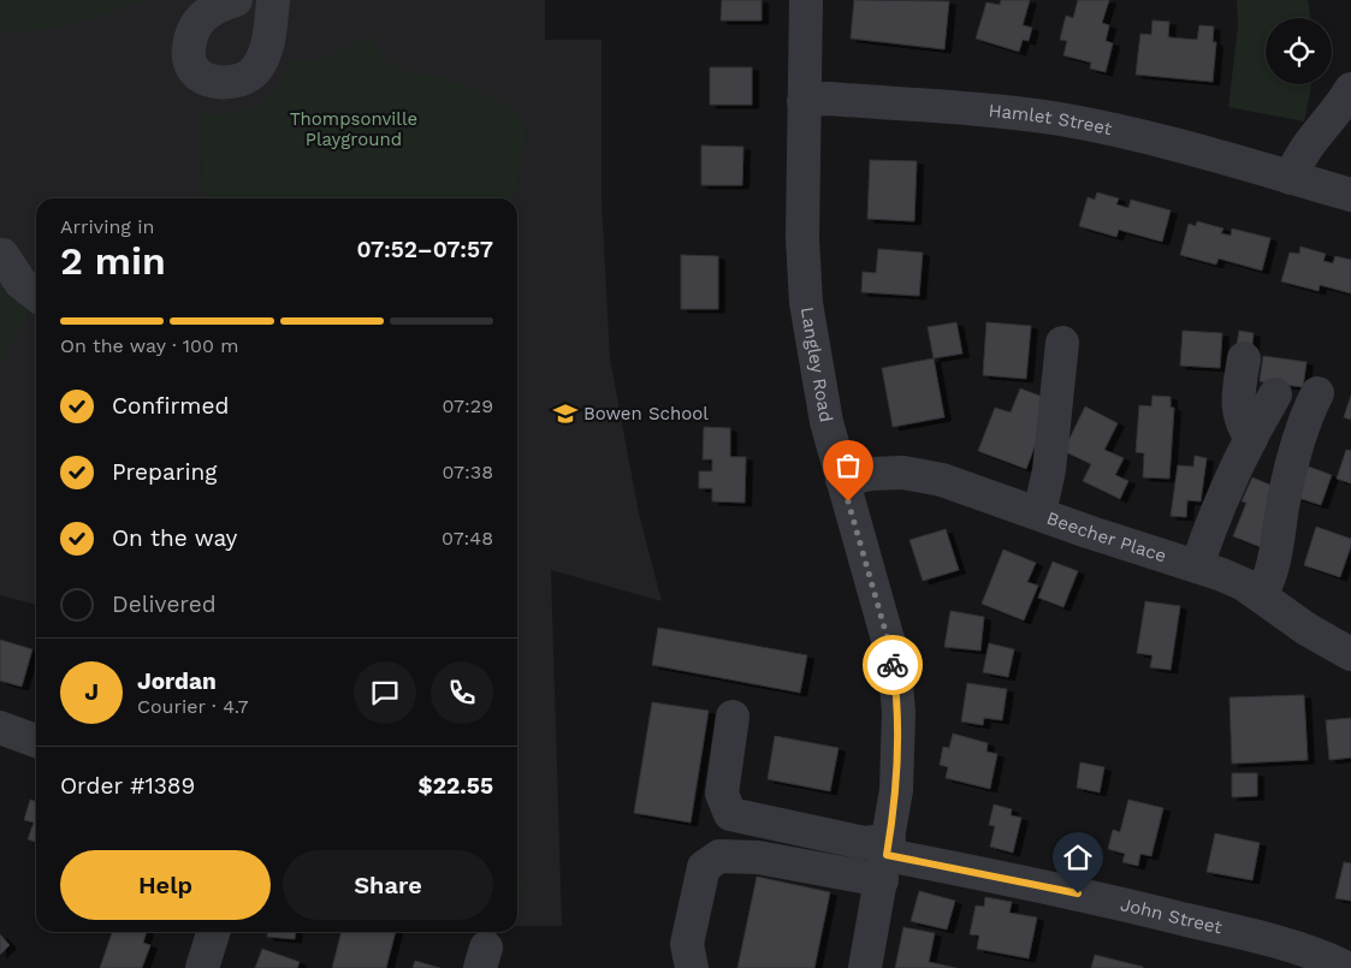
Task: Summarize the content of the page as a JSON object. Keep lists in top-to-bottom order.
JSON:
{
  "streets": {
    "street": [
      "Hamlet Street",
      "Langley Road",
      "Beecher Place",
      "John Street"
    ]
  },
  "crossings": [
    ["Hamlet Street", "Langley Road"],
    ["Langley Road", "Beecher Place"],
    ["Langley Road", "John Street"]
  ],
  "parks": ["Thompsonville Playground"],
  "places": {
    "school or university": ["Bowen School"]
  },
  "page": {
    "heading": ["2 min", "Arriving in", "07:52–07:57"],
    "panel": [
      "Jordan",
      "Courier · 4.7",
      "Order #1389",
      "$22.55"
    ],
    "bar": "On the way · 100 m",
    "list": [
      ["Confirmed", "07:29"],
      ["Preparing", "07:38"],
      ["On the way", "07:48"],
      "Delivered"
    ],
    "round": "J",
    "buttons": ["Help", "Share"]
  }
}
